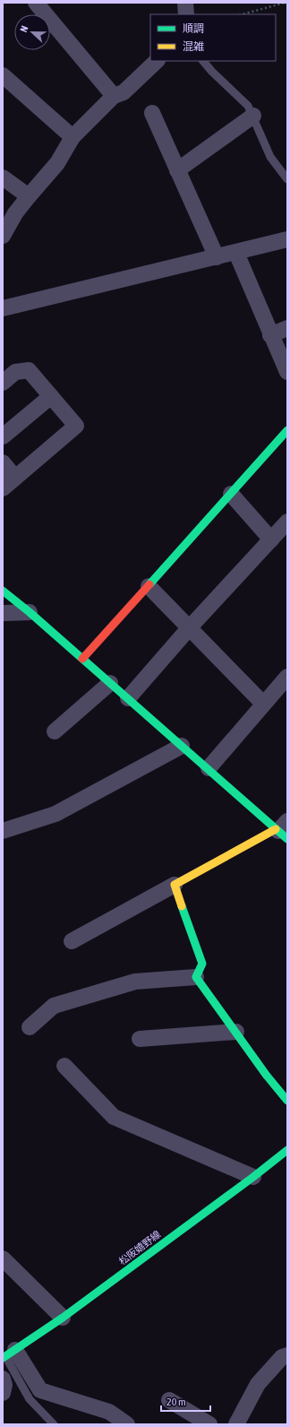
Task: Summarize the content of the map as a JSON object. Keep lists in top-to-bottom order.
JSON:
{
  "streets": {
    "street": ["松阪嬉野線"]
  },
  "legend": ["順調", "混雑"],
  "scale_bar": "20 m",
  "north": "left"
}
